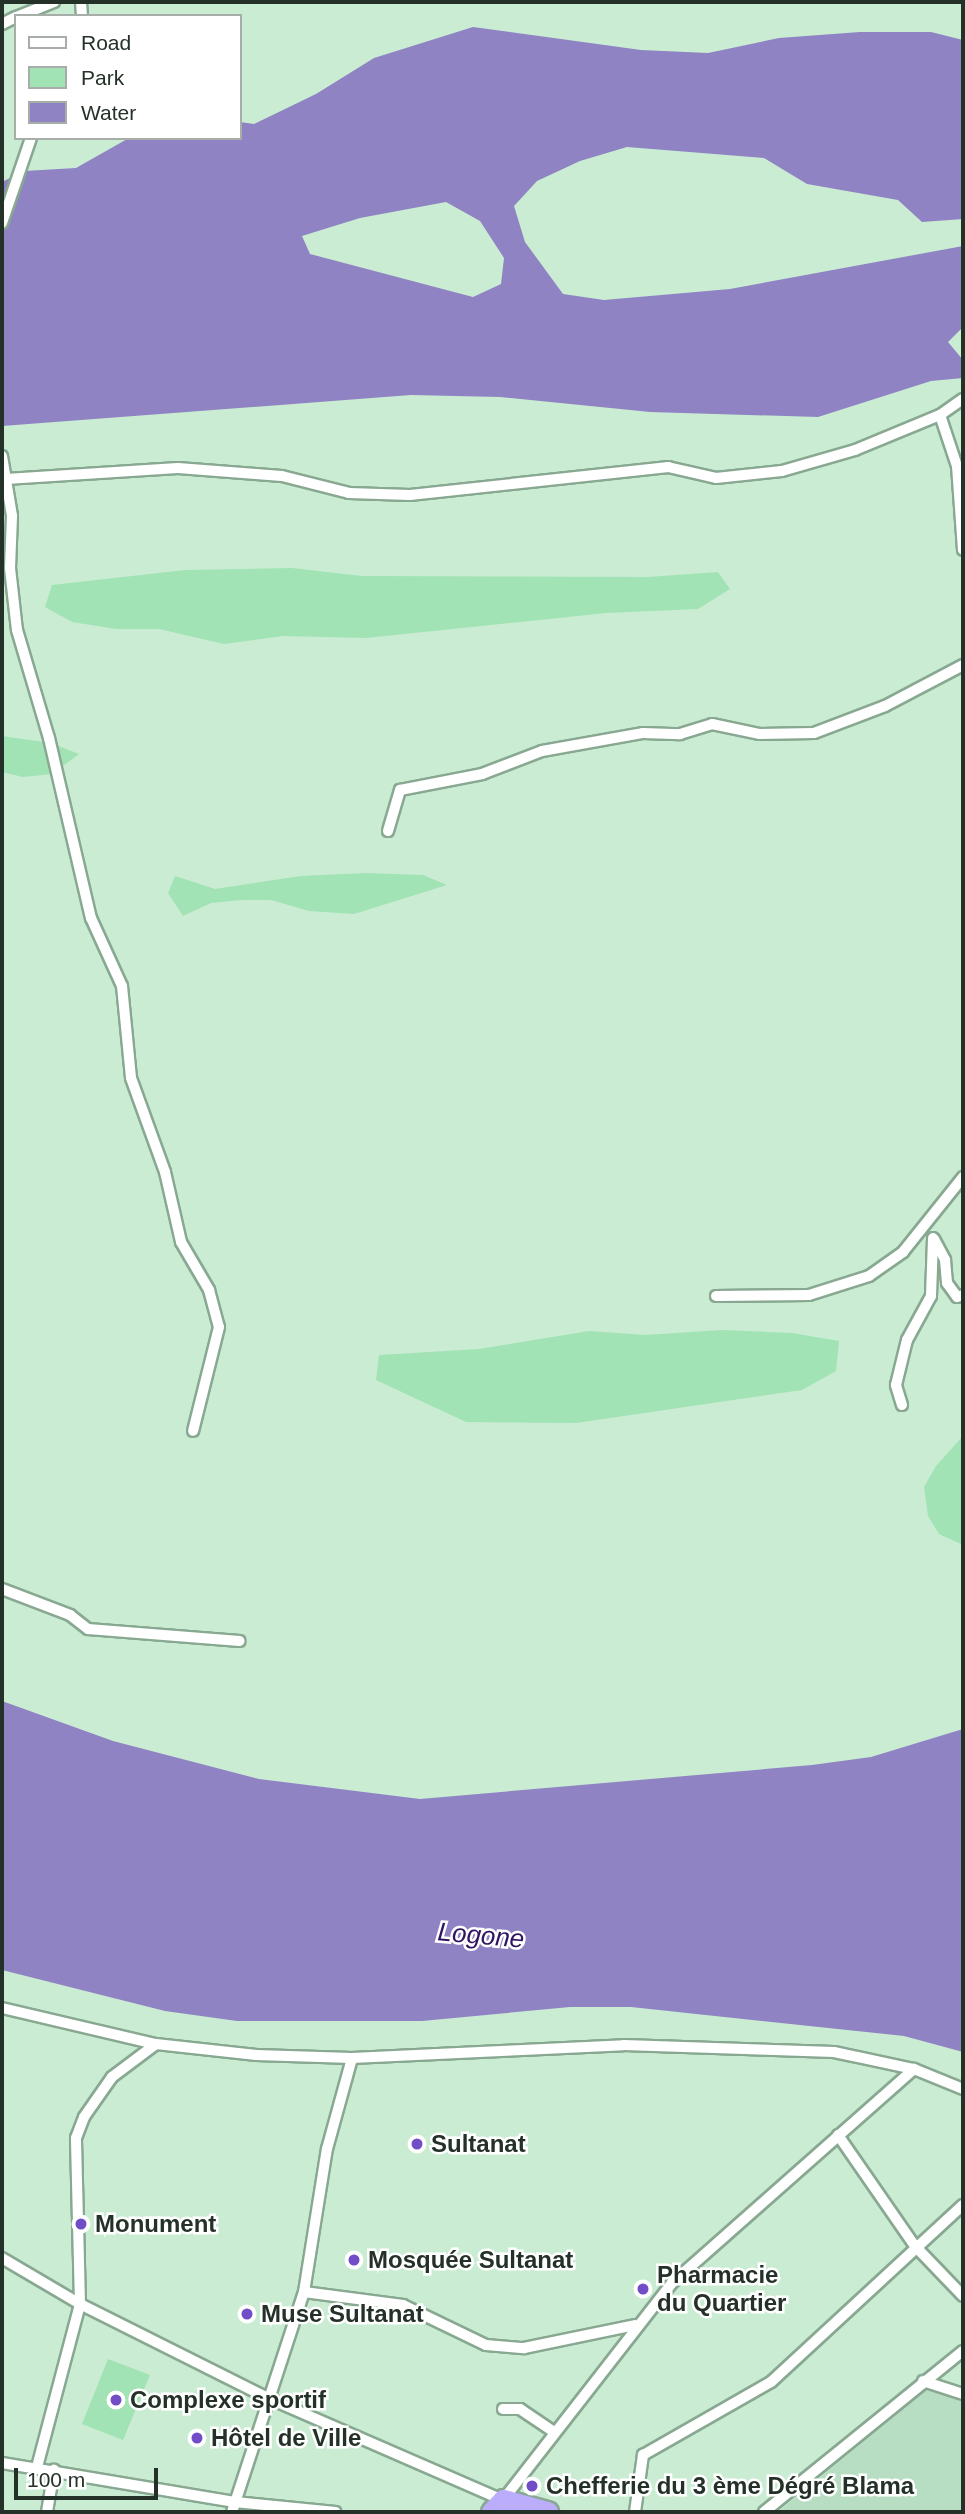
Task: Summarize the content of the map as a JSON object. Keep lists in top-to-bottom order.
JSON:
{
  "water": ["Logone"],
  "places": [
    "Sultanat",
    "Monument",
    "Mosquée Sultanat",
    "Pharmacie du Quartier",
    "Muse Sultanat",
    "Complexe sportif",
    "Hôtel de Ville",
    "Chefferie du 3 ème Dégré Blama"
  ],
  "legend": ["Road", "Park", "Water"],
  "scale_bar": "100 m"
}
